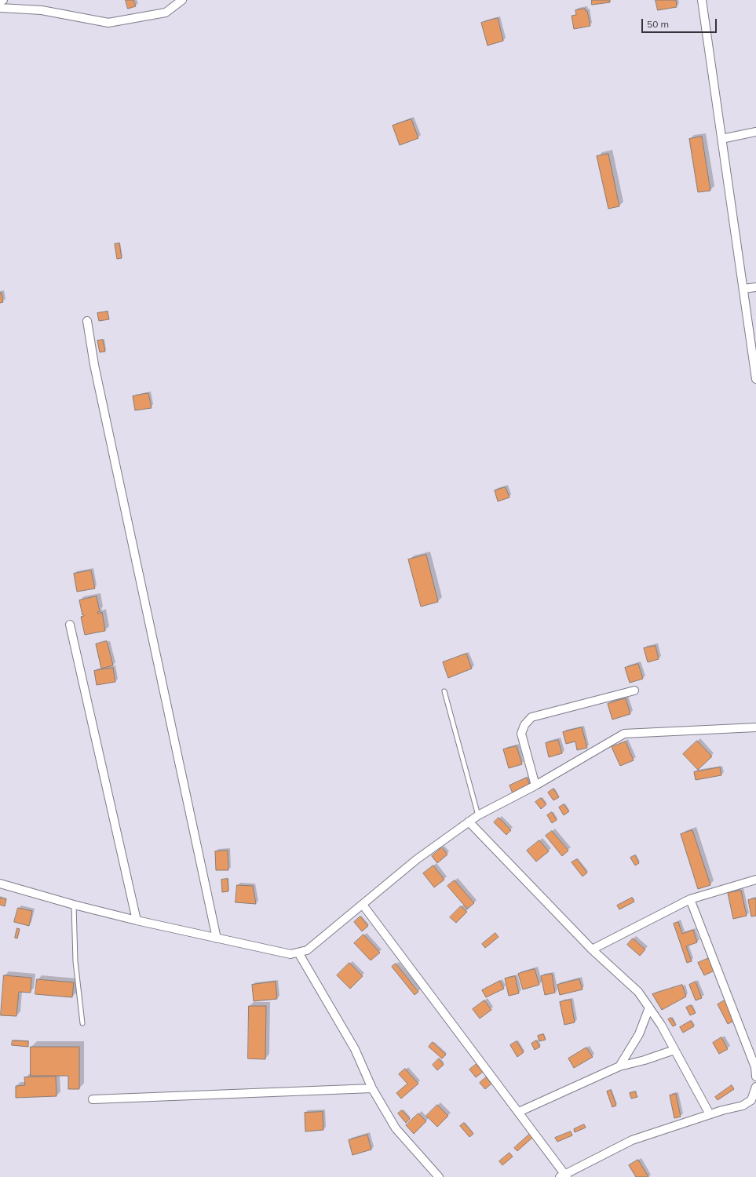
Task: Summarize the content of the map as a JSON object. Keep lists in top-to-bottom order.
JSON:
{
  "scale_bar": "50 m"
}
